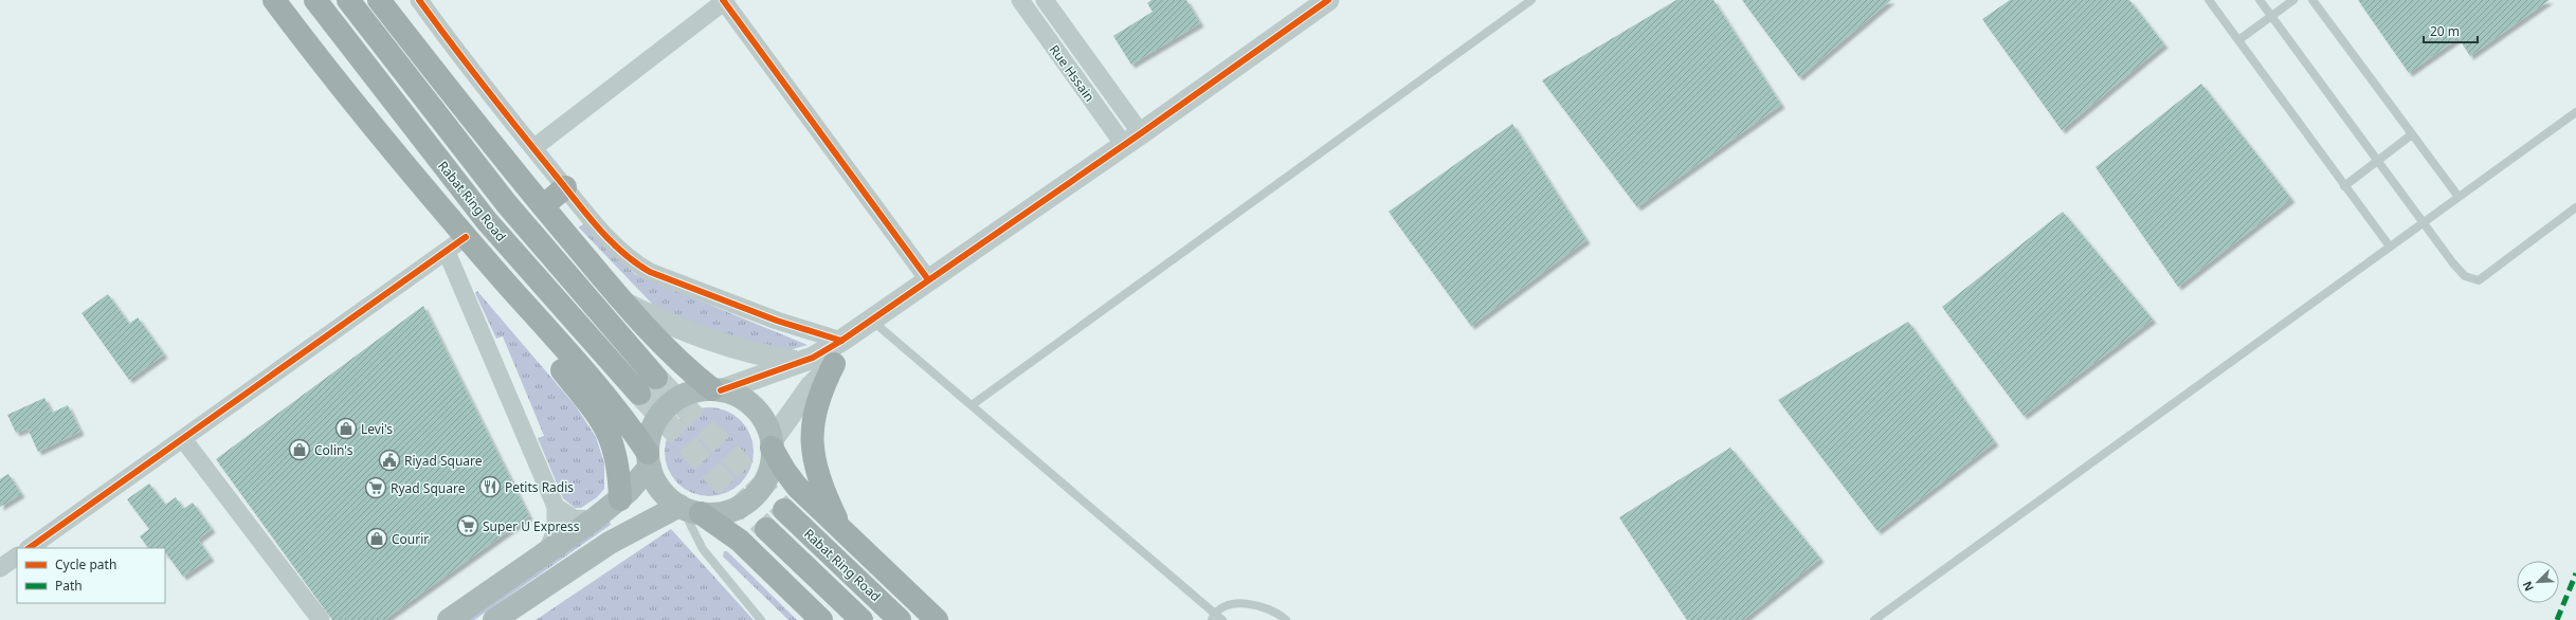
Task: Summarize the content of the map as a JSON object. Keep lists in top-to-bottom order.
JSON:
{
  "streets": {
    "highway": ["Rabat Ring Road"],
    "street": ["Rue Hssain"]
  },
  "places": {
    "shop": ["Levi's", "Colin's", "Courir"],
    "public building": ["Riyad Square"],
    "restaurant": ["Petits Radis"],
    "supermarket": ["Ryad Square", "Super U Express"]
  },
  "legend": ["Cycle path", "Path"],
  "scale_bar": "20 m",
  "north": "bottom left"
}
